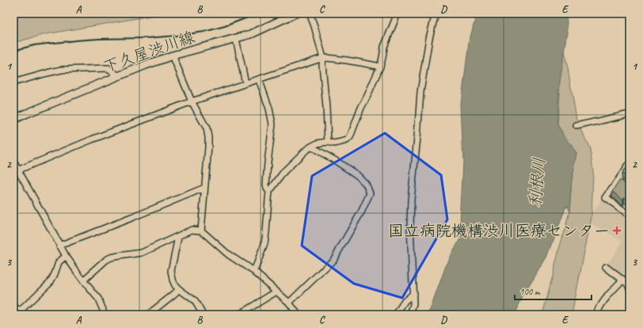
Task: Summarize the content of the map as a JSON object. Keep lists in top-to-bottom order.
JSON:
{
  "streets": {
    "main road": ["下久屋渋川線"]
  },
  "water": ["利根川"],
  "places": {
    "health": ["国立病院機構渋川医療センター"]
  },
  "scale_bar": "100 m",
  "grid": {
    "columns": [
      "A",
      "B",
      "C",
      "D",
      "E"
    ],
    "rows": ["1", "2", "3"]
  }
}
